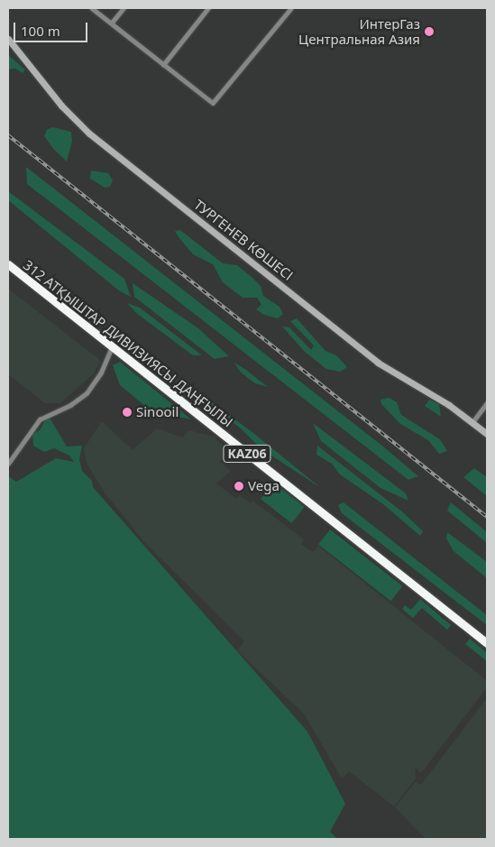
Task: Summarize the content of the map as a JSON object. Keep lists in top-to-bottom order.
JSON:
{
  "streets": {
    "highway": ["312 АТҚЫШТАР ДИВИЗИЯСЫ ДАҢҒЫЛЫ", "KАZ06"],
    "main road": ["ТУРГЕНЕВ КӨШЕСІ"]
  },
  "places": ["ИнтерГаз Центральная Азия", "Sinooil", "Vega"],
  "scale_bar": "100 m"
}
